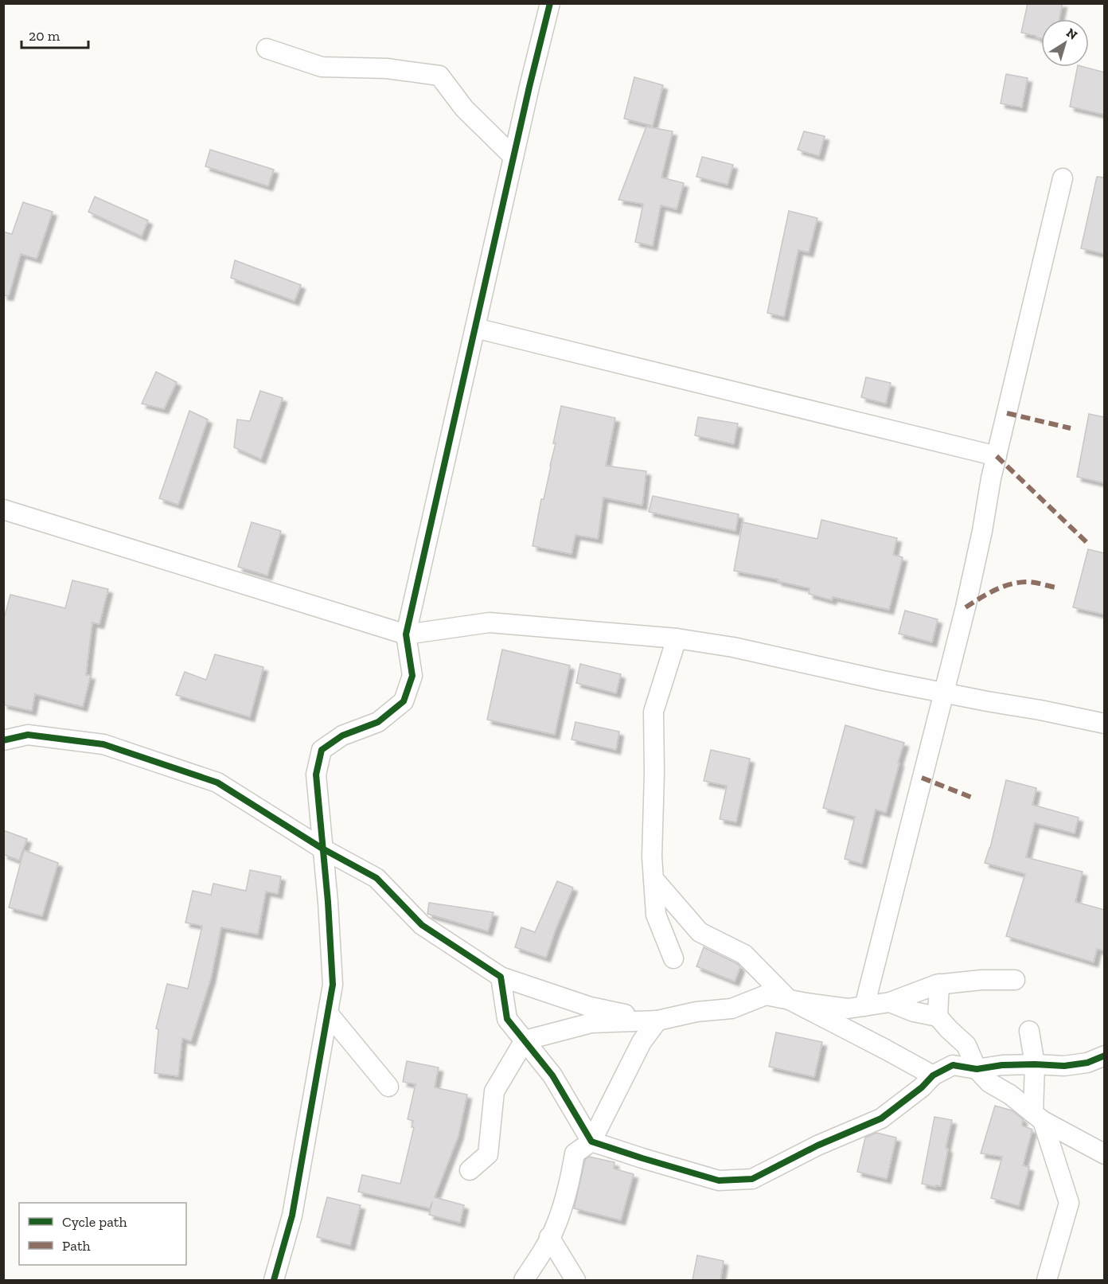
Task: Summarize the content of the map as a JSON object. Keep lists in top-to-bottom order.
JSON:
{
  "legend": ["Cycle path", "Path"],
  "scale_bar": "20 m",
  "north": "top right"
}
